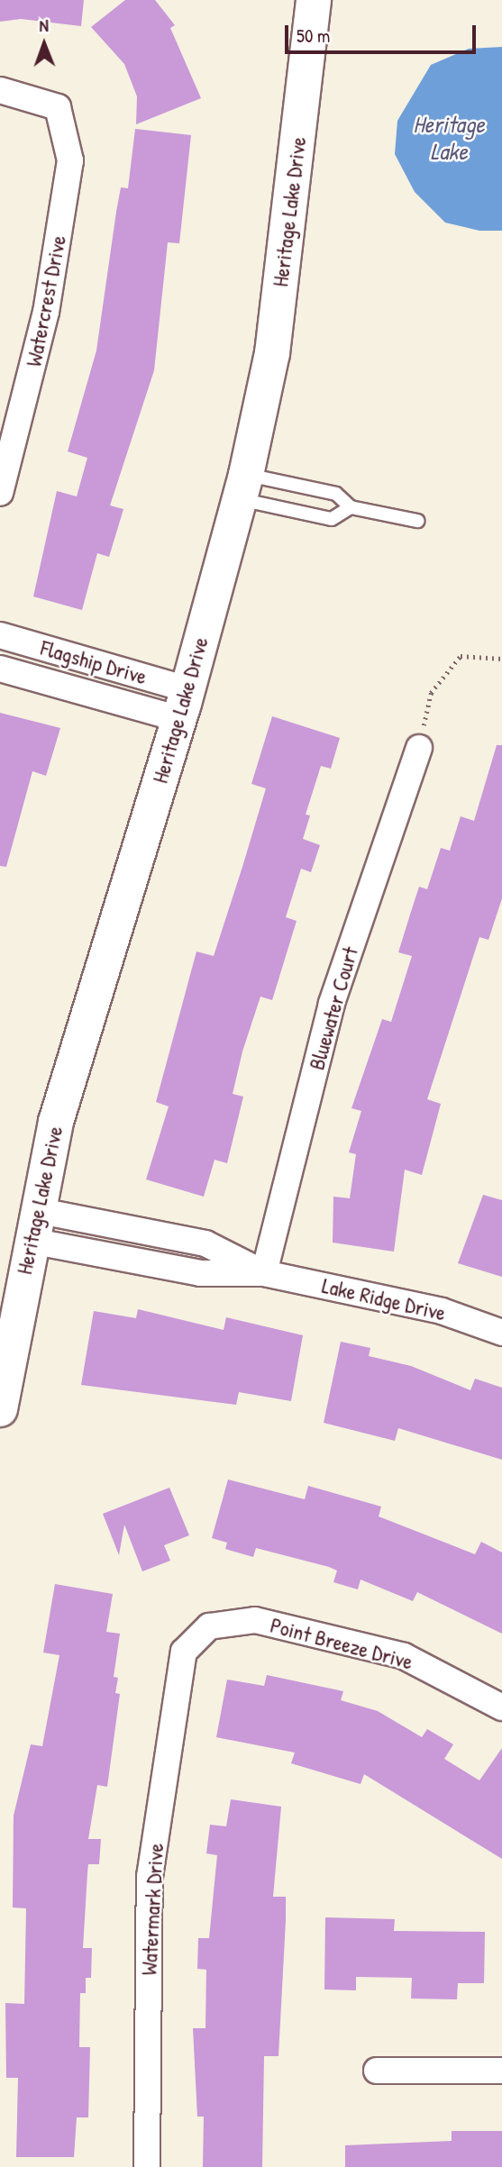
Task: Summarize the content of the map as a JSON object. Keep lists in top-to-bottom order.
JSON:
{
  "streets": {
    "street": [
      "Heritage Lake Drive",
      "Watercrest Drive",
      "Flagship Drive",
      "Bluewater Court",
      "Lake Ridge Drive",
      "Point Breeze Drive",
      "Watermark Drive"
    ]
  },
  "crossings": [
    ["Heritage Lake Drive", "Flagship Drive"],
    ["Heritage Lake Drive", "Lake Ridge Drive"],
    ["Bluewater Court", "Lake Ridge Drive"],
    ["Point Breeze Drive", "Watermark Drive"]
  ],
  "water": ["Heritage Lake"],
  "scale_bar": "50 m",
  "north": "top"
}
